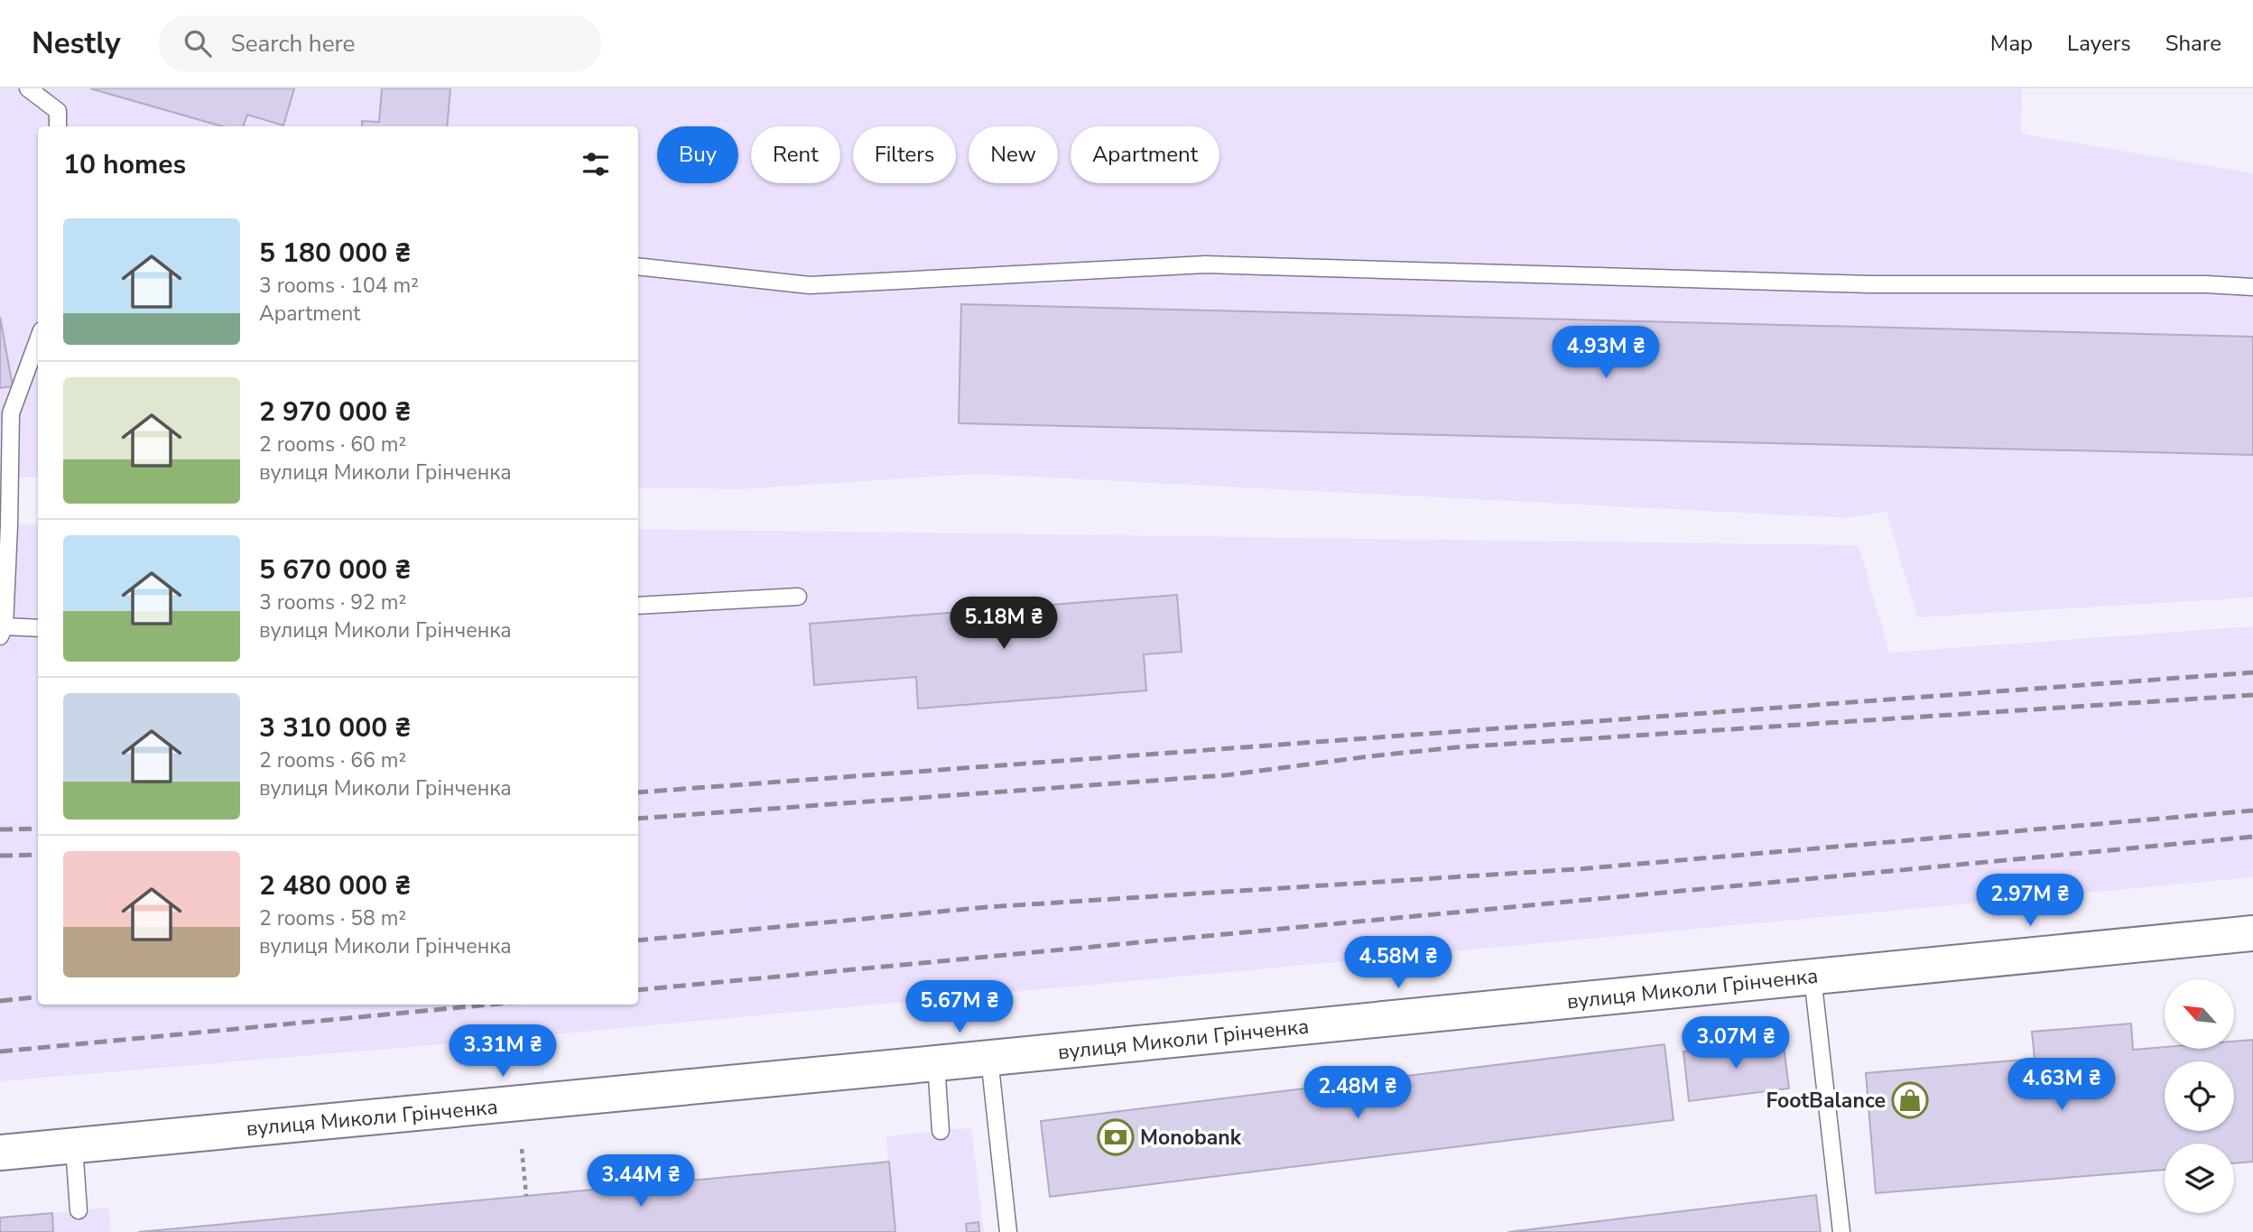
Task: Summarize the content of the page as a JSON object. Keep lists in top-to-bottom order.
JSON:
{
  "streets": {
    "main road": ["вулиця Миколи Грінченка"]
  },
  "places": {
    "shop": ["FootBalance"],
    "bank": ["Monobank"]
  },
  "north": "top left",
  "page": {
    "header": "Nestly",
    "search": "Search here",
    "nav": ["Map", "Layers", "Share"],
    "chip": [
      "Buy",
      "Rent",
      "Filters",
      "New",
      "Apartment"
    ],
    "heading": "10 homes",
    "list": [
      {
        "name": "5 180 000 ₴",
        "note": "3 rooms · 104 m² · Apartment"
      },
      {
        "name": "2 970 000 ₴",
        "note": "2 rooms · 60 m² · вулиця Миколи Грінченка"
      },
      {
        "name": "5 670 000 ₴",
        "note": "3 rooms · 92 m² · вулиця Миколи Грінченка"
      },
      {
        "name": "3 310 000 ₴",
        "note": "2 rooms · 66 m² · вулиця Миколи Грінченка"
      },
      {
        "name": "2 480 000 ₴",
        "note": "2 rooms · 58 m² · вулиця Миколи Грінченка"
      }
    ],
    "price": [
      "4.93M ₴",
      "5.18M ₴",
      "2.97M ₴",
      "4.58M ₴",
      "5.67M ₴",
      "3.07M ₴",
      "3.31M ₴",
      "4.63M ₴",
      "2.48M ₴",
      "3.44M ₴"
    ]
  }
}
